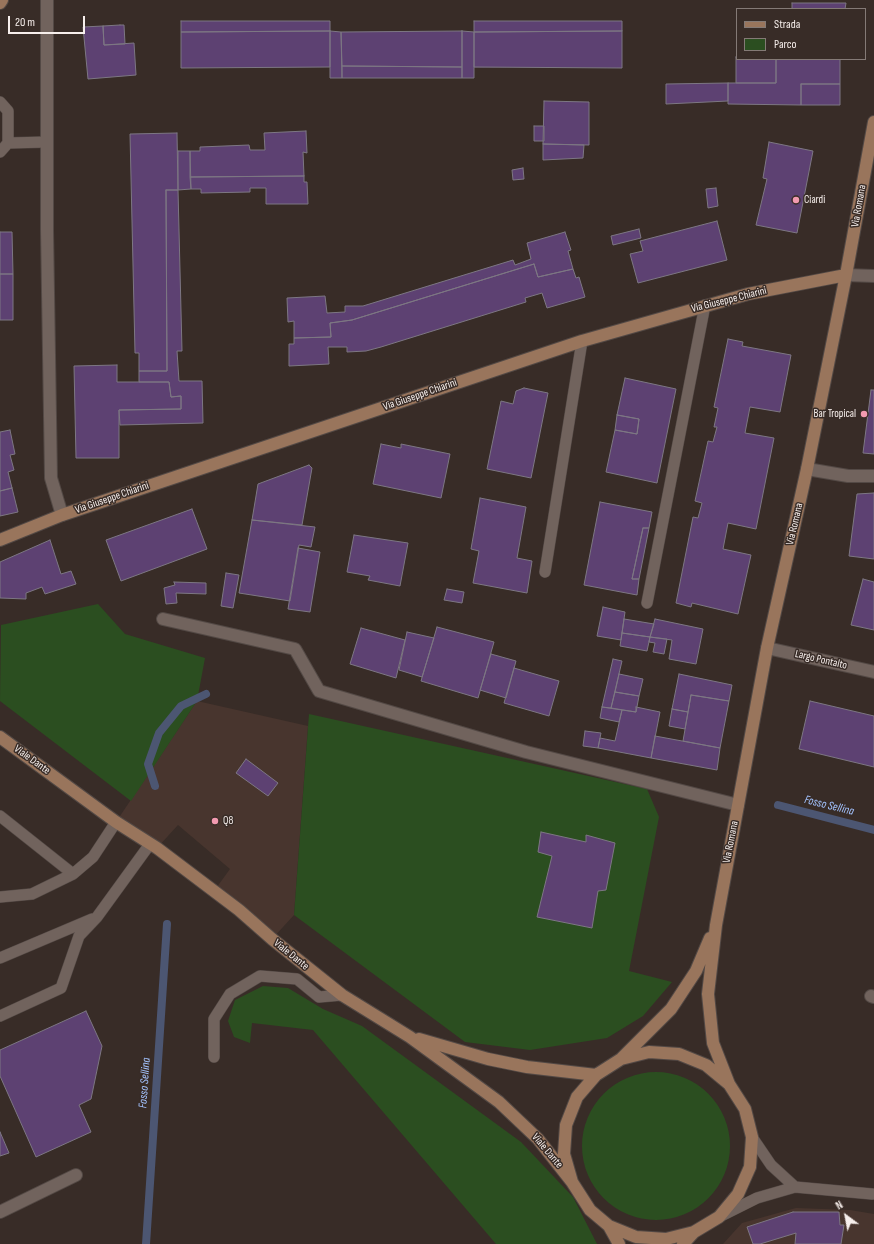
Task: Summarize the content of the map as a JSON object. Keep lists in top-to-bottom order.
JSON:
{
  "streets": {
    "street": [
      "Via Romana",
      "Via Giuseppe Chiarini",
      "Largo Pontalto",
      "Viale Dante"
    ]
  },
  "crossings": [
    ["Via Romana", "Via Giuseppe Chiarini"],
    ["Via Romana", "Largo Pontalto"]
  ],
  "water": ["Fosso Sellina"],
  "places": ["Ciardi", "Bar Tropical", "Q8"],
  "legend": ["Strada", "Parco"],
  "scale_bar": "20 m",
  "north": "top left"
}
